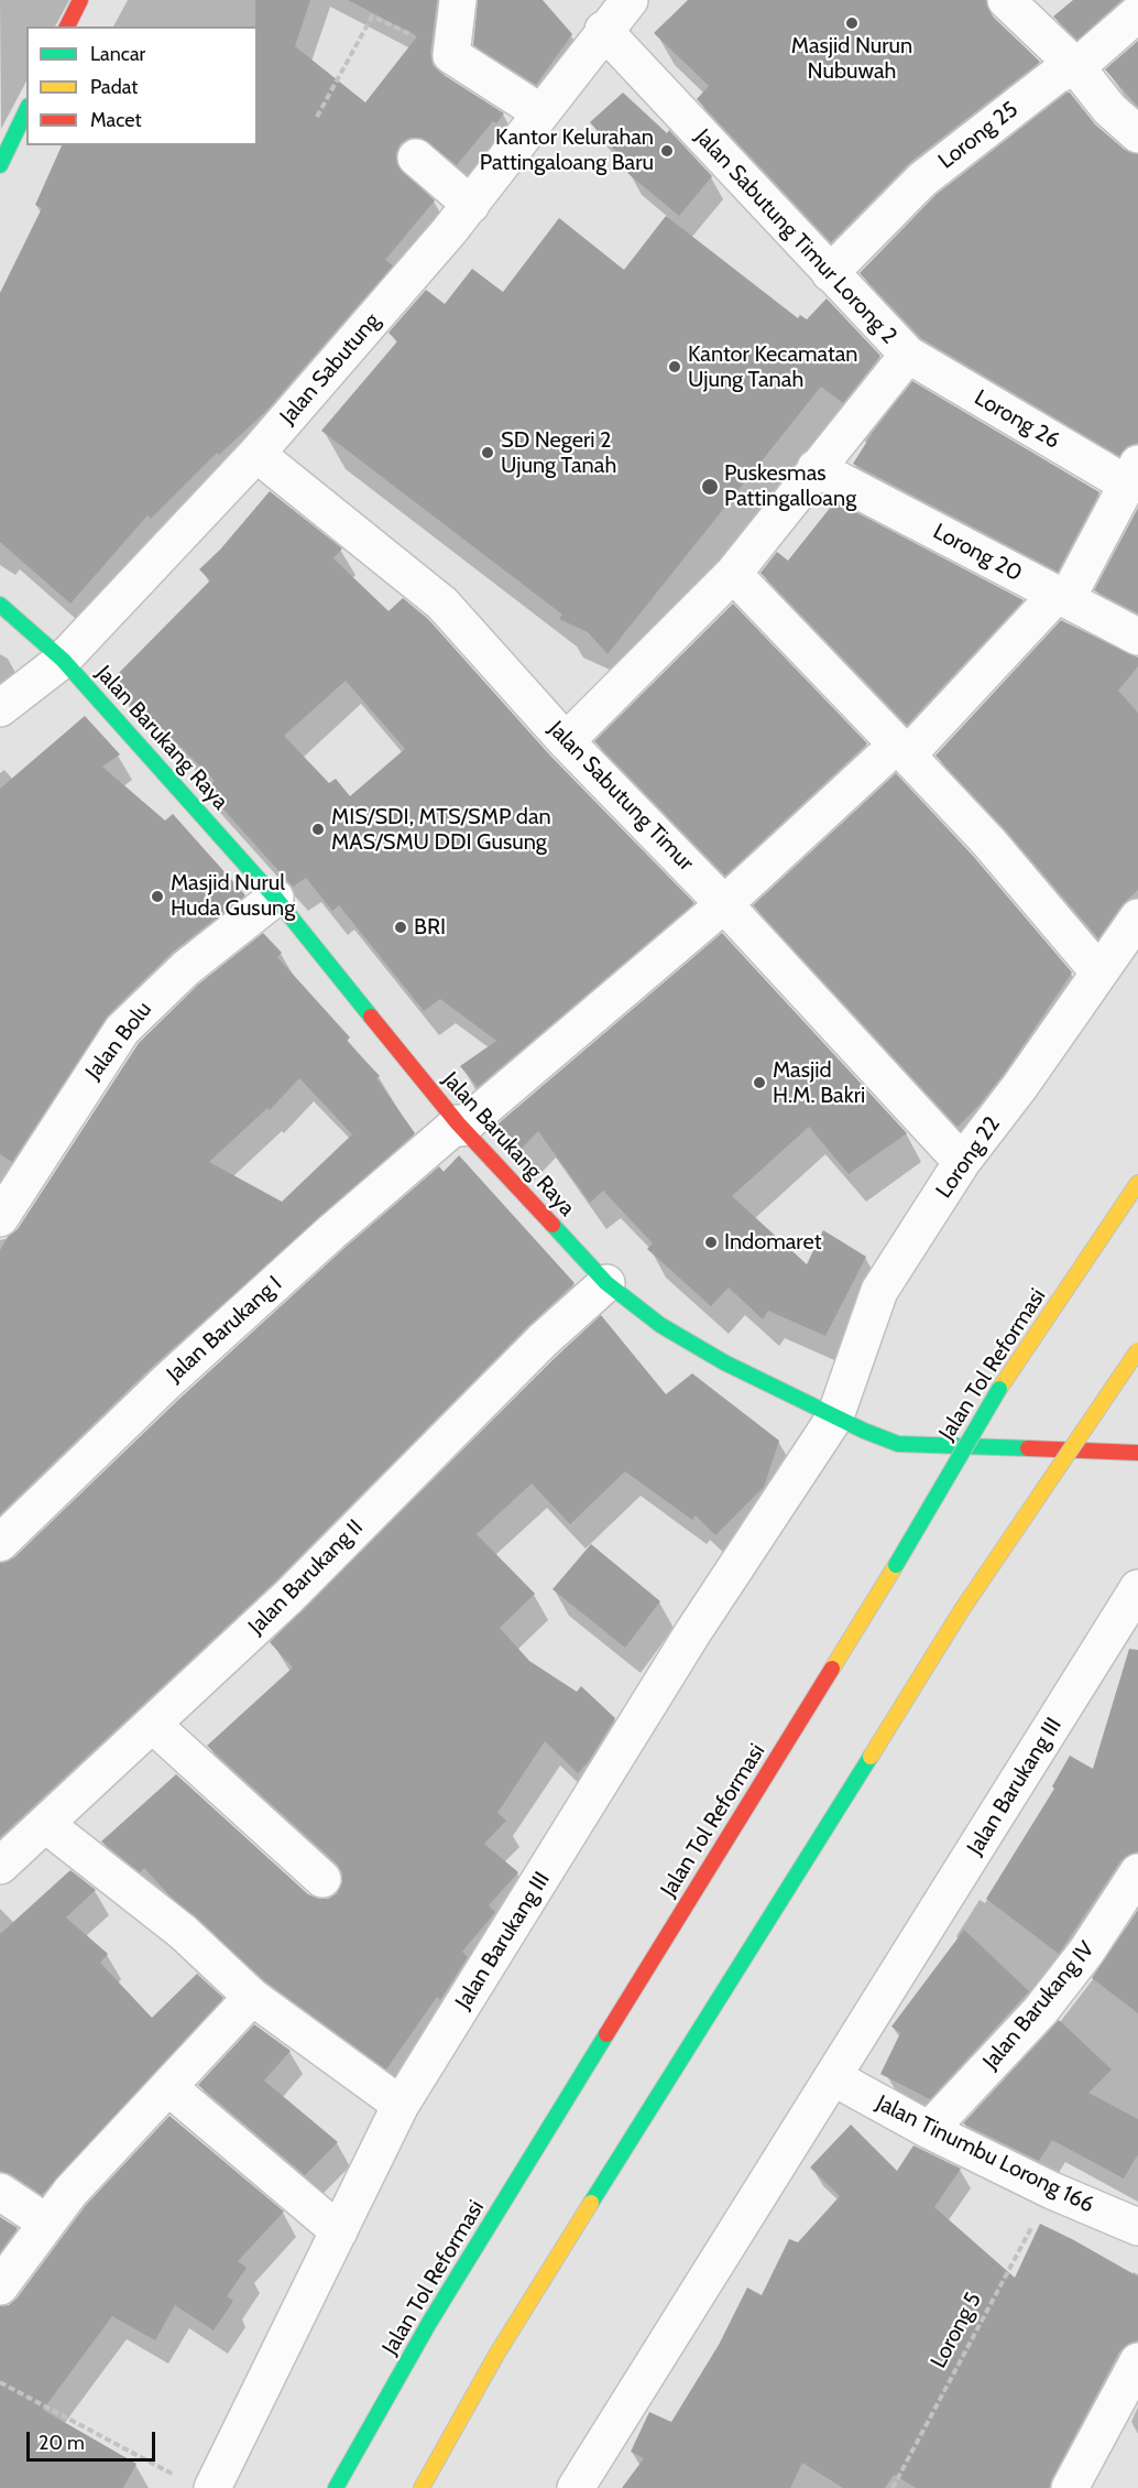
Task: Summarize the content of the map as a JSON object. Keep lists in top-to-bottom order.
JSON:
{
  "streets": {
    "main road": ["Jalan Barukang Raya", "Jalan Tol Reformasi"],
    "street": [
      "Lorong 25",
      "Jalan Sabutung Timur Lorong 2",
      "Jalan Sabutung",
      "Lorong 26",
      "Lorong 20",
      "Jalan Sabutung Timur",
      "Jalan Bolu",
      "Lorong 22",
      "Jalan Barukang I",
      "Jalan Barukang II",
      "Jalan Barukang III",
      "Jalan Barukang IV",
      "Jalan Tinumbu Lorong 166"
    ],
    "path": ["Lorong 5"]
  },
  "crossings": [
    ["Lorong 25", "Jalan Sabutung Timur Lorong 2"],
    ["Jalan Sabutung Timur Lorong 2", "Jalan Sabutung"],
    ["Jalan Sabutung Timur Lorong 2", "Lorong 26"],
    ["Jalan Sabutung Timur Lorong 2", "Lorong 20"],
    ["Jalan Sabutung Timur Lorong 2", "Jalan Sabutung Timur"],
    ["Jalan Sabutung", "Jalan Barukang Raya"],
    ["Jalan Sabutung", "Jalan Sabutung Timur"],
    ["Lorong 26", "Jalan Barukang I"],
    ["Lorong 20", "Jalan Barukang I"],
    ["Jalan Barukang Raya", "Jalan Bolu"],
    ["Jalan Barukang Raya", "Lorong 22"],
    ["Jalan Barukang Raya", "Jalan Barukang I"],
    ["Jalan Barukang Raya", "Jalan Barukang II"],
    ["Jalan Barukang Raya", "Jalan Barukang III"],
    ["Jalan Sabutung Timur", "Lorong 22"],
    ["Jalan Sabutung Timur", "Jalan Barukang I"],
    ["Lorong 22", "Jalan Barukang III"],
    ["Jalan Barukang III", "Jalan Tinumbu Lorong 166"],
    ["Jalan Barukang IV", "Jalan Tinumbu Lorong 166"],
    ["Jalan Tinumbu Lorong 166", "Lorong 5"]
  ],
  "places": [
    "Masjid Nurun Nubuwah",
    "Kantor Kelurahan Pattingaloang Baru",
    "Kantor Kecamatan Ujung Tanah",
    "SD Negeri 2 Ujung Tanah",
    "Puskesmas Pattingalloang",
    "MIS/SDI, MTS/SMP dan MAS/SMU DDI Gusung",
    "Masjid Nurul Huda Gusung",
    "BRI",
    "Masjid H.M. Bakri",
    "Indomaret"
  ],
  "legend": ["Lancar", "Padat", "Macet"],
  "scale_bar": "20 m"
}
